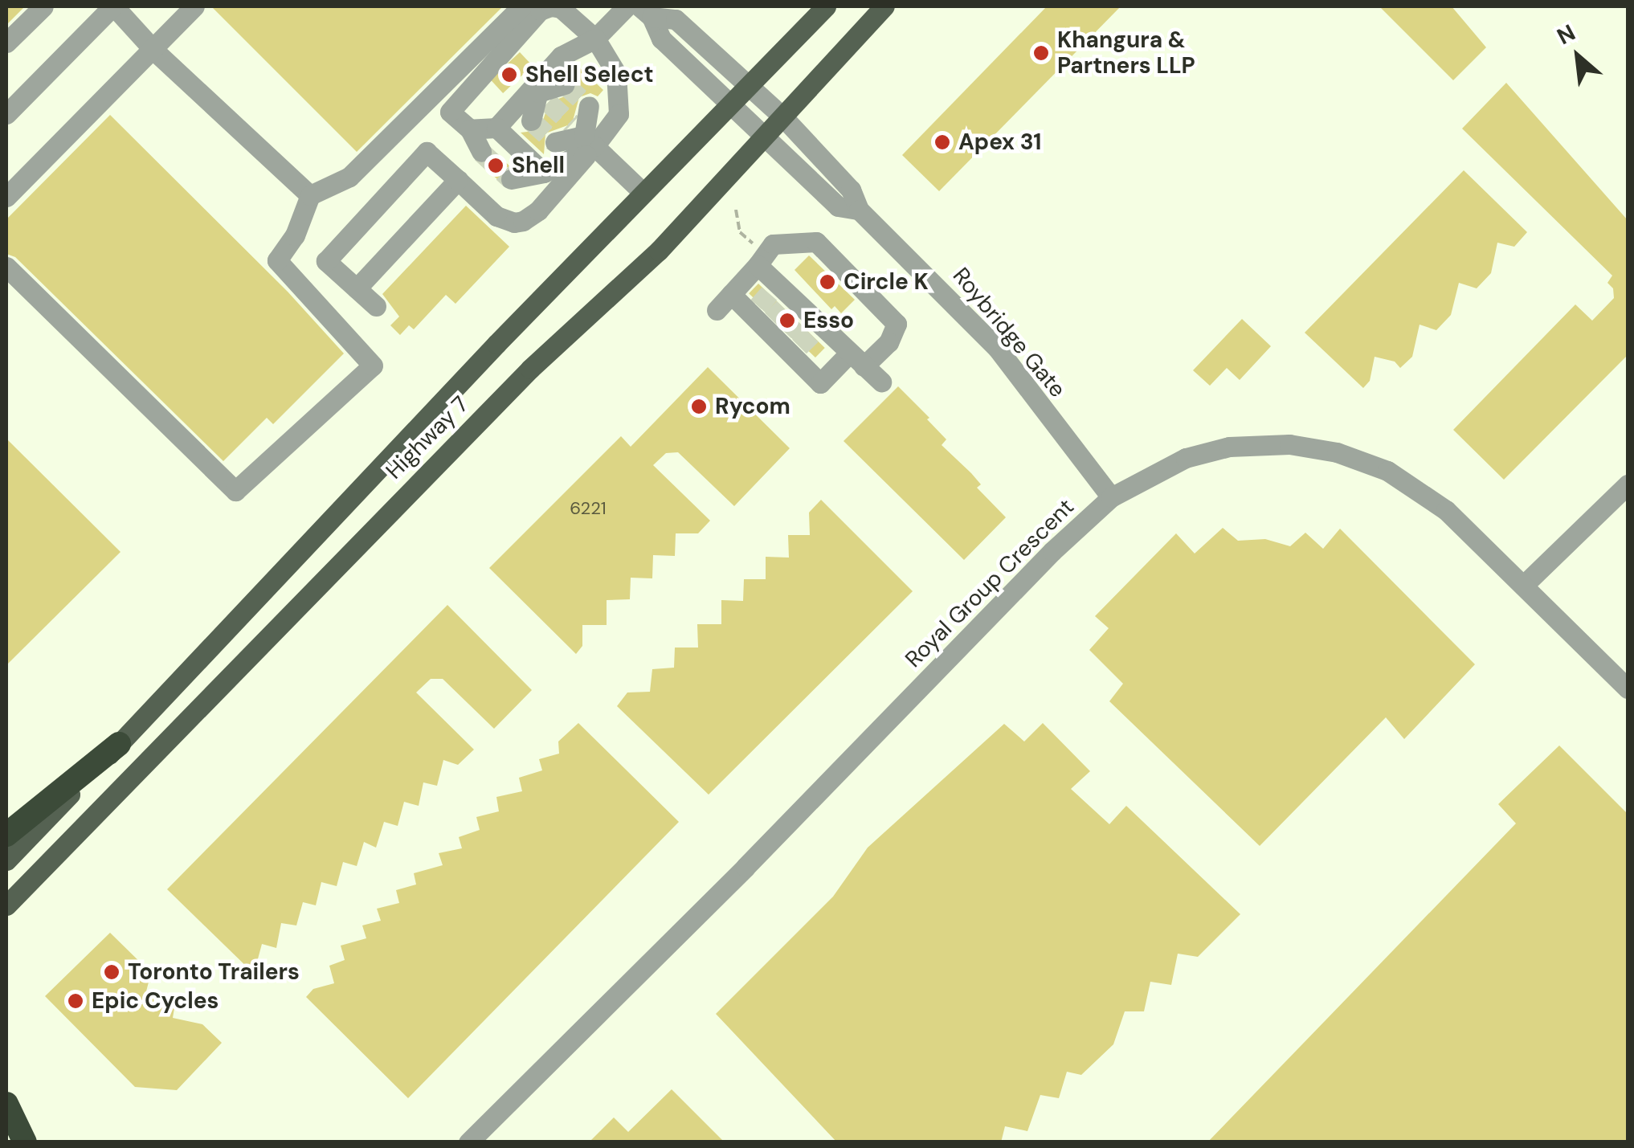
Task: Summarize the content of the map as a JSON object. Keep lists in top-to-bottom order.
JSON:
{
  "streets": {
    "main road": ["Highway 7"],
    "street": ["Roybridge Gate", "Royal Group Crescent"]
  },
  "crossings": [
    ["Roybridge Gate", "Highway 7"],
    ["Roybridge Gate", "Royal Group Crescent"]
  ],
  "places": [
    "Khangura & Partners LLP",
    "Shell Select",
    "Apex 31",
    "Shell",
    "Circle K",
    "Esso",
    "Rycom",
    "Toronto Trailers",
    "Epic Cycles"
  ],
  "house_numbers": ["6221"],
  "north": "top left"
}
